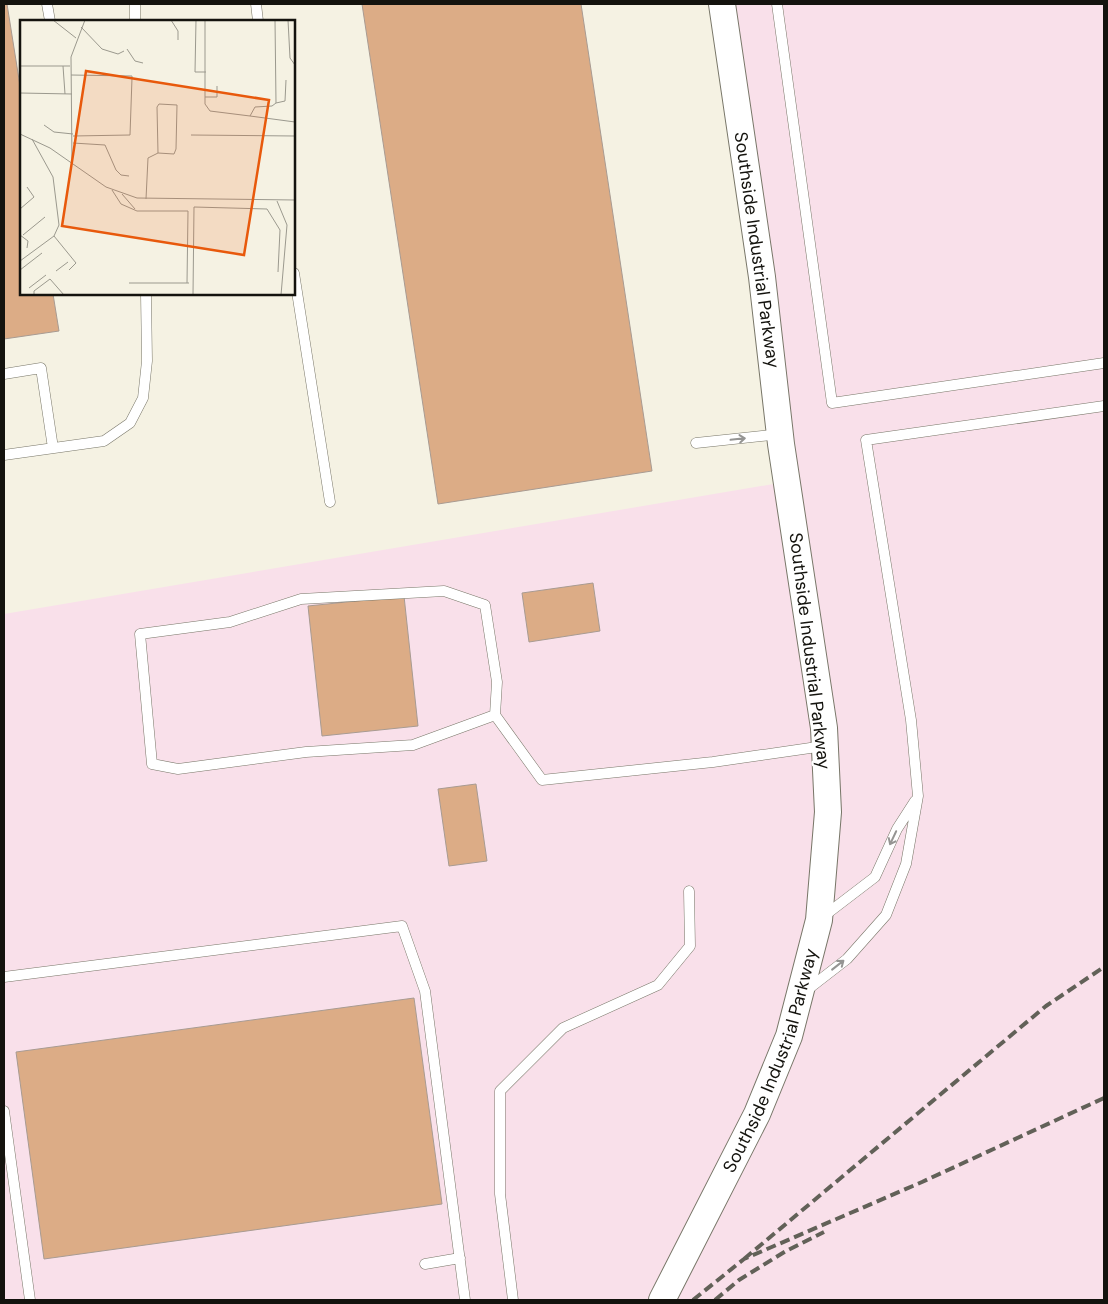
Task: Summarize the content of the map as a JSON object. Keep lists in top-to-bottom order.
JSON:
{
  "streets": {
    "street": ["Southside Industrial Parkway"]
  }
}
